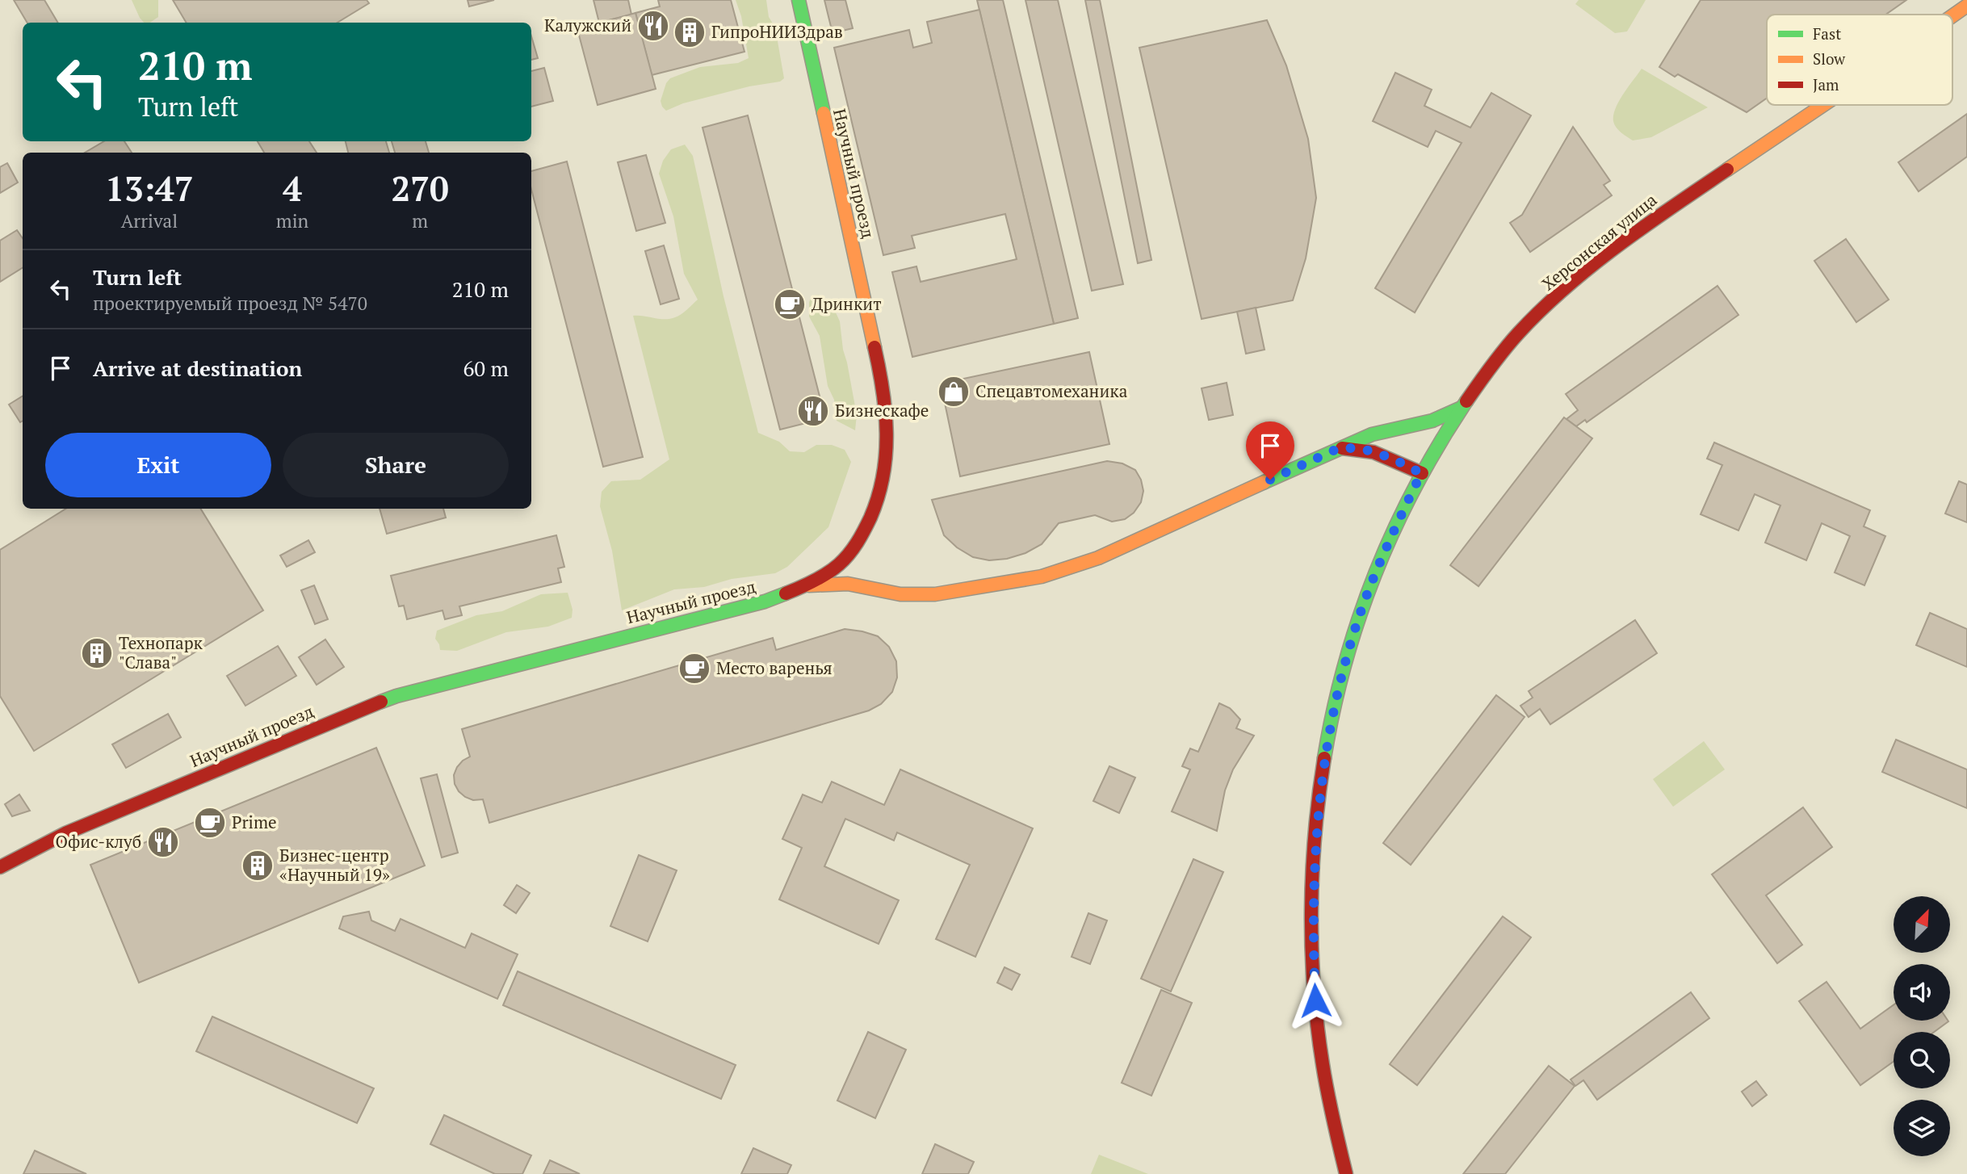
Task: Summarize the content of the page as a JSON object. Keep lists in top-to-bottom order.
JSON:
{
  "streets": {
    "street": ["Научный проезд", "Херсонская улица"]
  },
  "places": {
    "restaurant": ["Калужский", "Бизнескафе", "Офис-клуб"],
    "building": ["ГипроНИИЗдрав", "Технопарк \"Слава\"", "Бизнес-центр «Научный 19»"],
    "cafe": ["Дринкит", "Место варенья", "Prime"],
    "shop": ["Спецавтомеханика"]
  },
  "legend": ["Fast", "Slow", "Jam"],
  "north": "top right",
  "page": {
    "turn": ["210 m", "Turn left"],
    "eta": [
      "13:47",
      "Arrival",
      "4",
      "min",
      "270",
      "m"
    ],
    "list": [
      {
        "name": "Turn left",
        "note": "проектируемый проезд № 5470",
        "value": "210 m"
      },
      {
        "name": "Arrive at destination",
        "value": "60 m"
      }
    ],
    "buttons": ["Exit", "Share"]
  }
}
